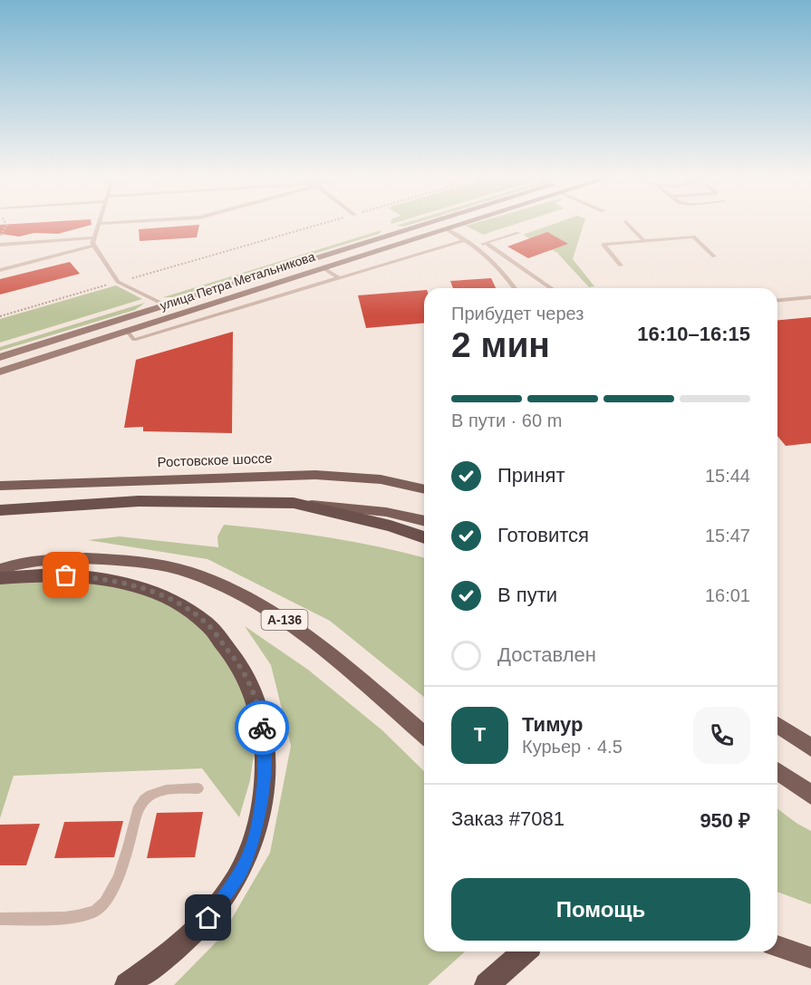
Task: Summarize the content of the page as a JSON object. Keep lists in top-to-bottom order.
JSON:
{
  "streets": {
    "main road": ["улица Петра Метальникова", "Ростовское шоссе", "А-136"]
  },
  "page": {
    "heading": ["2 мин", "Прибудет через", "16:10–16:15"],
    "panel": [
      "Тимур",
      "Курьер · 4.5",
      "Заказ #7081",
      "950 ₽"
    ],
    "bar": "В пути · 60 m",
    "list": [
      ["Принят", "15:44"],
      ["Готовится", "15:47"],
      ["В пути", "16:01"],
      "Доставлен"
    ],
    "round": "Т",
    "buttons": "Помощь"
  }
}
